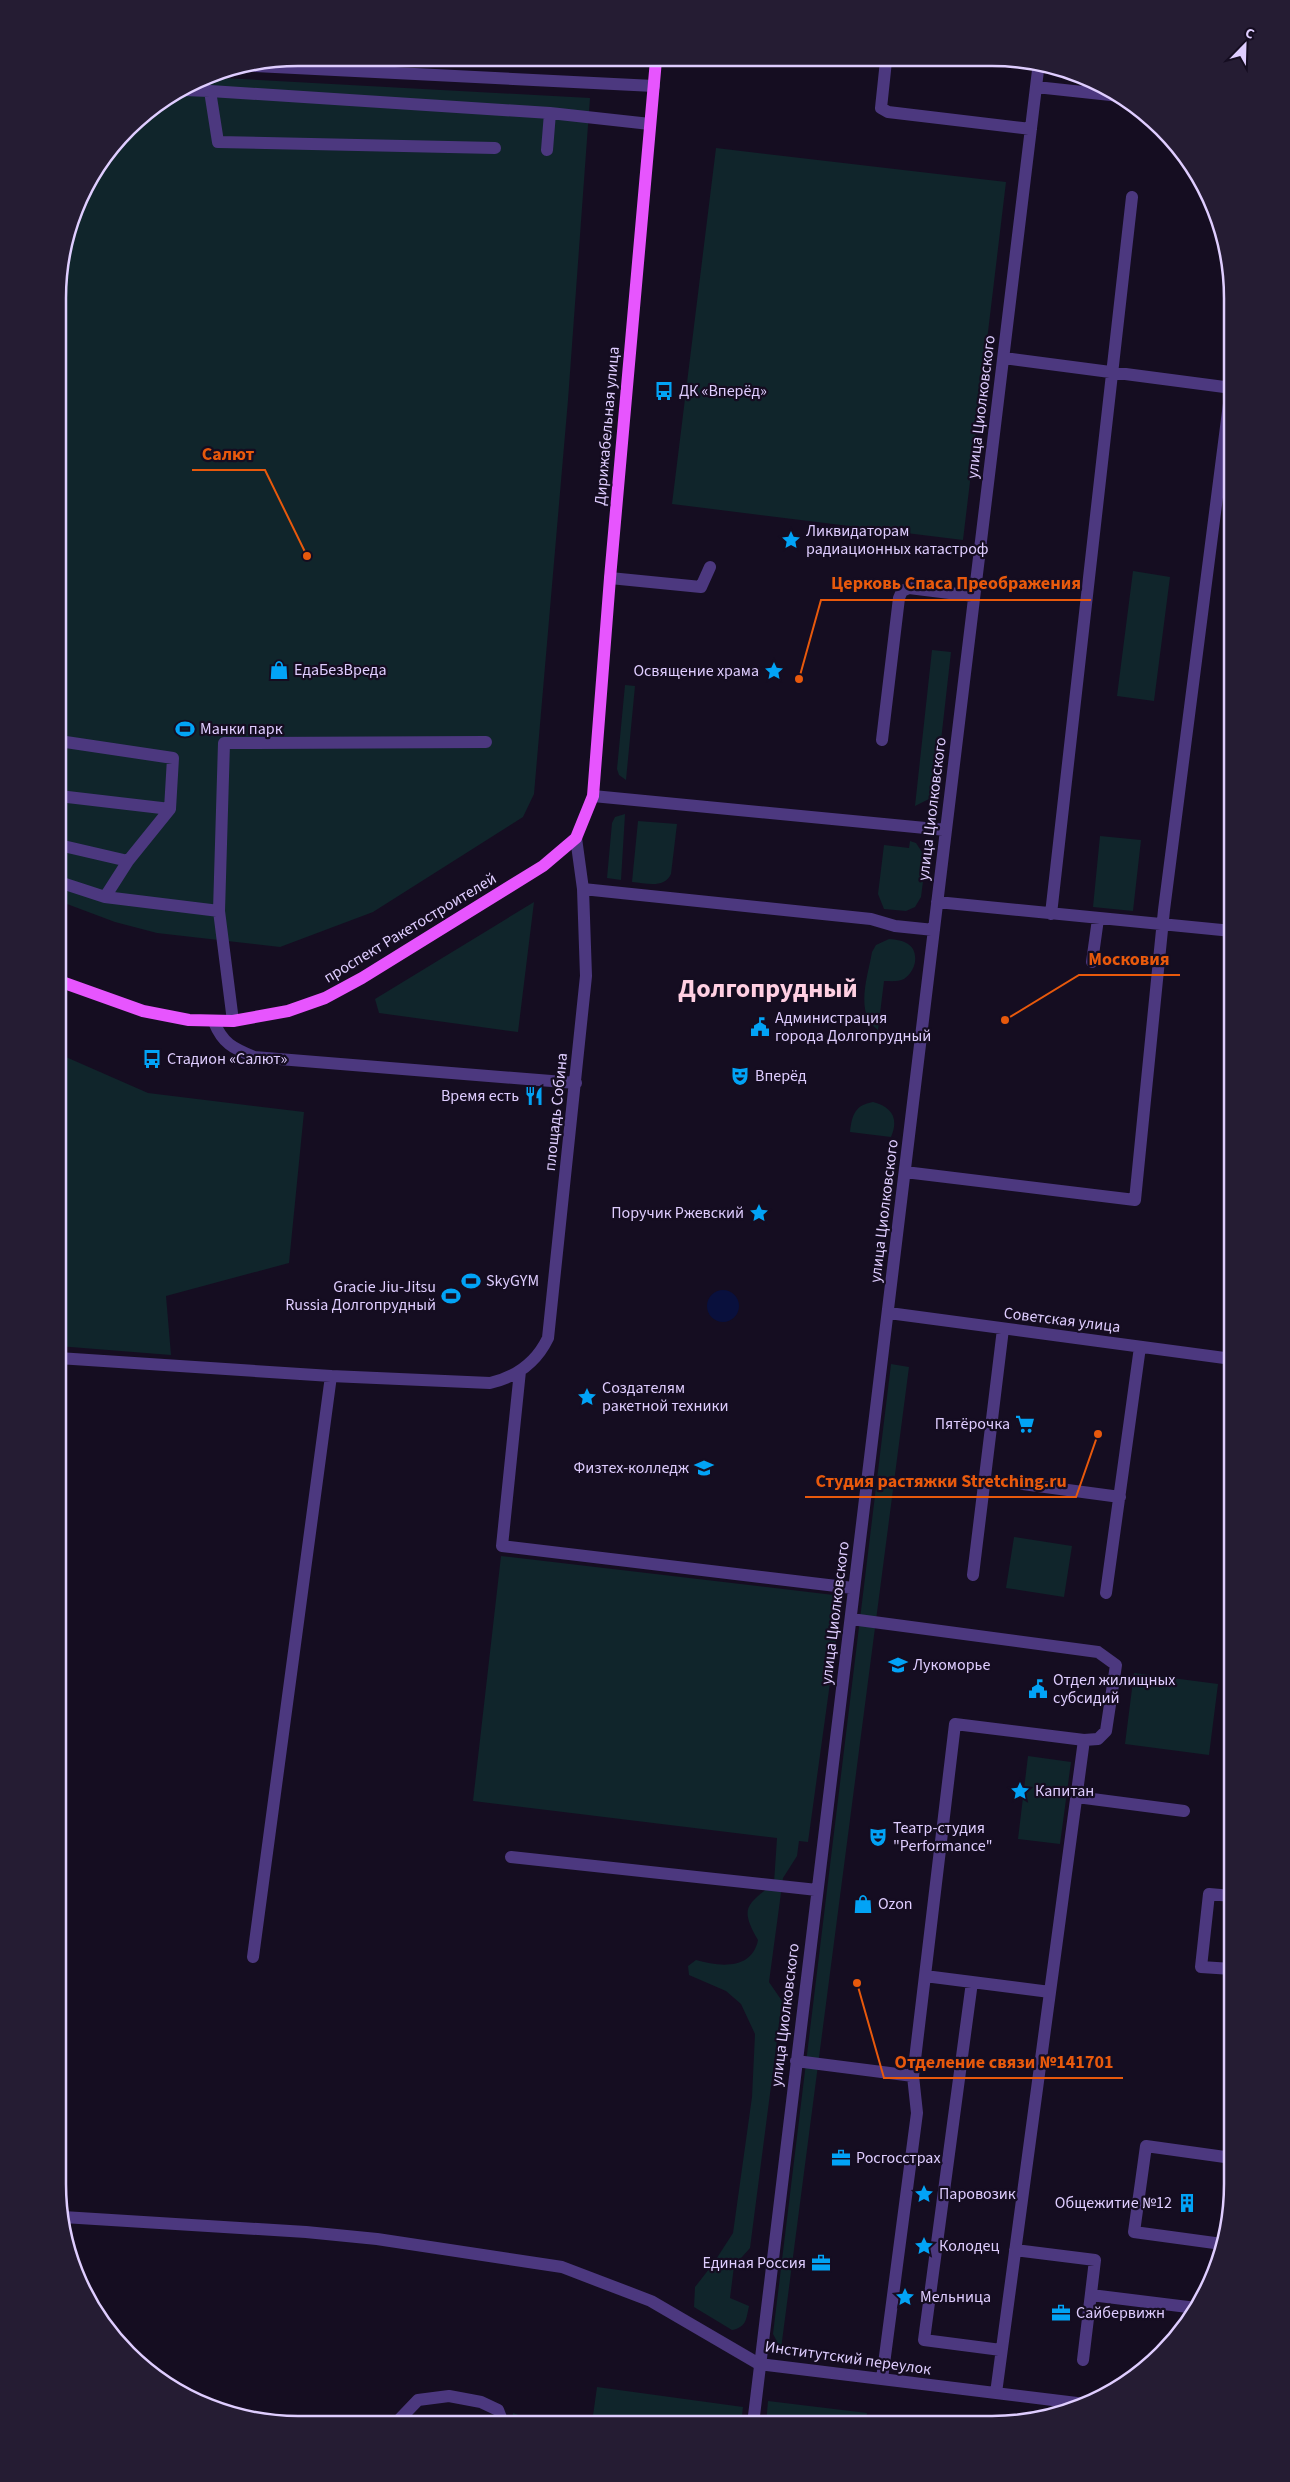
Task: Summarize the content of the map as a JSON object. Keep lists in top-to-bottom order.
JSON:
{
  "streets": {
    "main road": ["Дирижабельная улица", "проспект Ракетостроителей"],
    "street": [
      "улица Циолковского",
      "площадь Собина",
      "Советская улица",
      "Институтский переулок"
    ]
  },
  "crossings": [
    ["улица Циолковского", "Советская улица"],
    ["улица Циолковского", "Институтский переулок"],
    ["Дирижабельная улица", "проспект Ракетостроителей"]
  ],
  "districts": ["Долгопрудный"],
  "places": {
    "bus stop": ["ДК «Вперёд»", "Стадион «Салют»"],
    "place": [
      "Ликвидаторам радиационных катастроф",
      "Освящение храма",
      "Поручик Ржевский",
      "Создателям ракетной техники",
      "Капитан",
      "Паровозик",
      "Колодец",
      "Мельница"
    ],
    "other": [
      "Салют",
      "Церковь Спаса Преображения",
      "Московия",
      "Студия растяжки Stretching.ru",
      "Отделение связи №141701"
    ],
    "shop": ["ЕдаБезВреда", "Ozon"],
    "sports": ["Манки парк", "SkyGYM", "Gracie Jiu-Jitsu Russia Долгопрудный"],
    "public building": ["Администрация города Долгопрудный", "Отдел жилищных субсидий"],
    "theatre": ["Вперёд", "Театр-студия \"Performance\""],
    "restaurant": ["Время есть"],
    "supermarket": ["Пятёрочка"],
    "school or university": ["Физтех-колледж", "Лукоморье"],
    "office": ["Росгосстрах", "Единая Россия", "Сайбервижн"],
    "building": ["Общежитие №12"]
  },
  "north": "top right"
}
